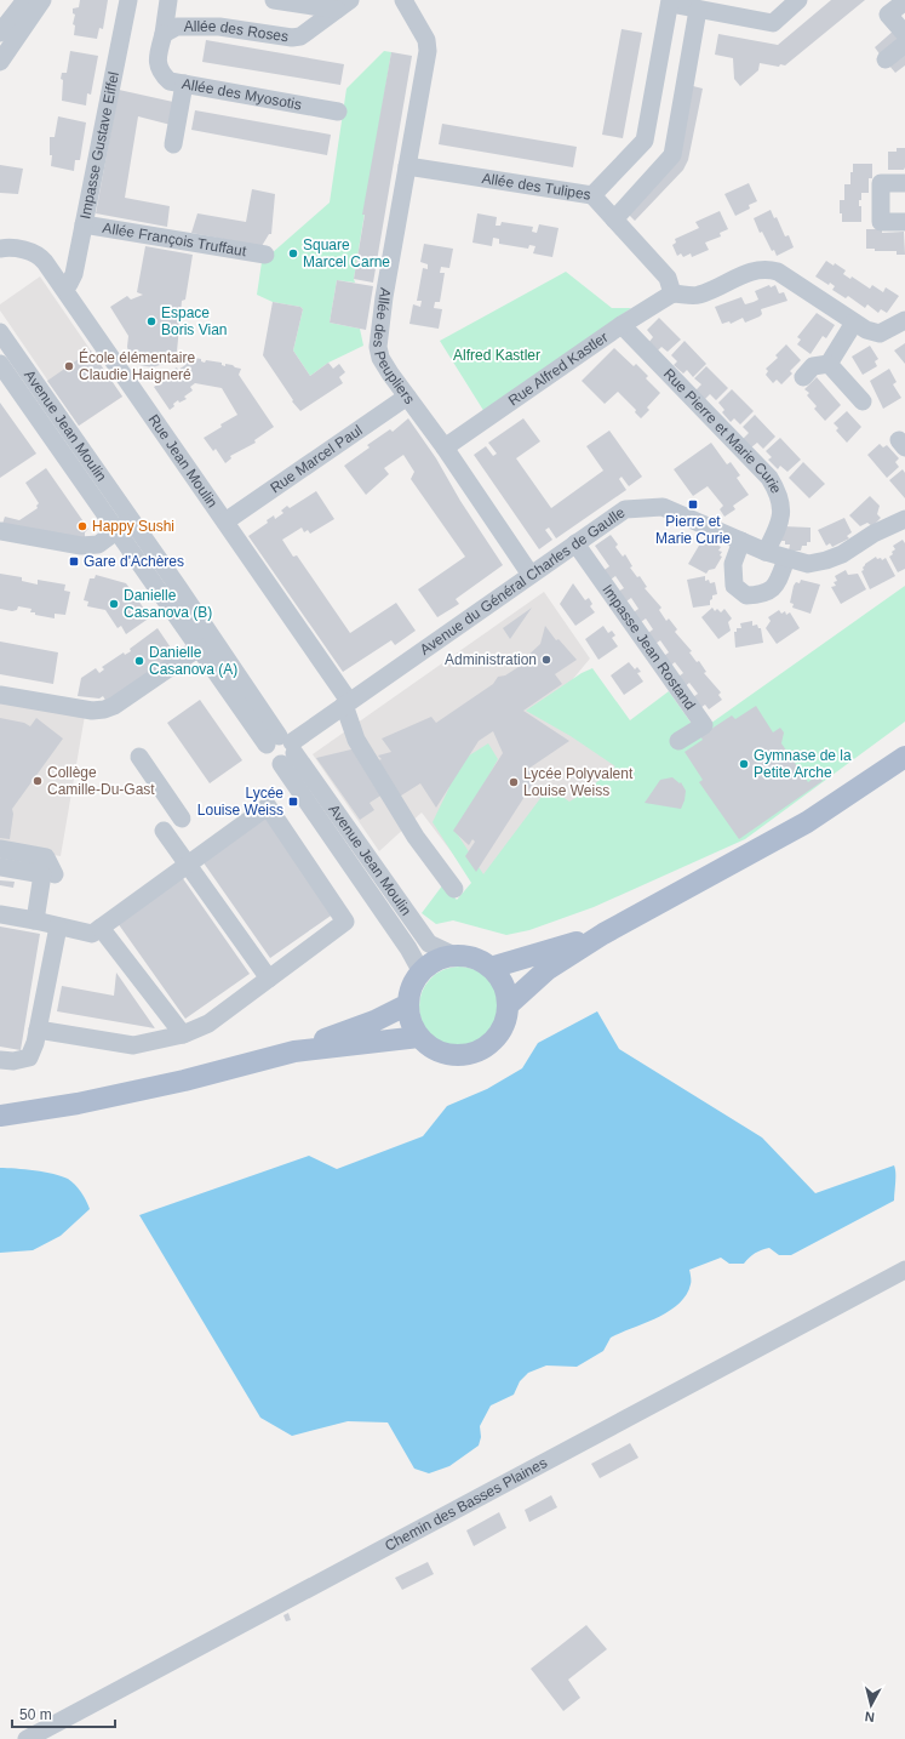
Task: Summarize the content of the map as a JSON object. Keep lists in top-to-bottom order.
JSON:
{
  "streets": {
    "street": [
      "Allée des Roses",
      "Allée des Myosotis",
      "Impasse Gustave Eiffel",
      "Allée des Tulipes",
      "Allée François Truffaut",
      "Allée des Peupliers",
      "Rue Alfred Kastler",
      "Avenue Jean Moulin",
      "Rue Pierre et Marie Curie",
      "Rue Marcel Paul",
      "Rue Jean Moulin",
      "Avenue du Général Charles de Gaulle",
      "Impasse Jean Rostand",
      "Chemin des Basses Plaines"
    ]
  },
  "crossings": [
    ["Allée des Roses", "Allée des Myosotis"],
    ["Impasse Gustave Eiffel", "Allée François Truffaut"],
    ["Impasse Gustave Eiffel", "Rue Jean Moulin"],
    ["Allée des Tulipes", "Allée des Peupliers"],
    ["Allée des Peupliers", "Rue Alfred Kastler"],
    ["Allée des Peupliers", "Rue Marcel Paul"],
    ["Allée des Peupliers", "Avenue du Général Charles de Gaulle"],
    ["Rue Alfred Kastler", "Rue Pierre et Marie Curie"],
    ["Avenue Jean Moulin", "Avenue du Général Charles de Gaulle"],
    ["Rue Pierre et Marie Curie", "Avenue du Général Charles de Gaulle"],
    ["Rue Marcel Paul", "Rue Jean Moulin"],
    ["Rue Jean Moulin", "Avenue du Général Charles de Gaulle"],
    ["Avenue du Général Charles de Gaulle", "Impasse Jean Rostand"]
  ],
  "parks": ["Alfred Kastler"],
  "places": {
    "other": [
      "Square Marcel Carne",
      "Espace Boris Vian",
      "École élémentaire Claudie Haigneré",
      "Happy Sushi",
      "Danielle Casanova (B)",
      "Administration",
      "Danielle Casanova (A)",
      "Gymnase de la Petite Arche",
      "Collège Camille-Du-Gast",
      "Lycée Polyvalent Louise Weiss"
    ],
    "transit": ["Pierre et Marie Curie", "Gare d'Achères", "Lycée Louise Weiss"]
  },
  "scale_bar": "50 m",
  "north": "bottom"
}
